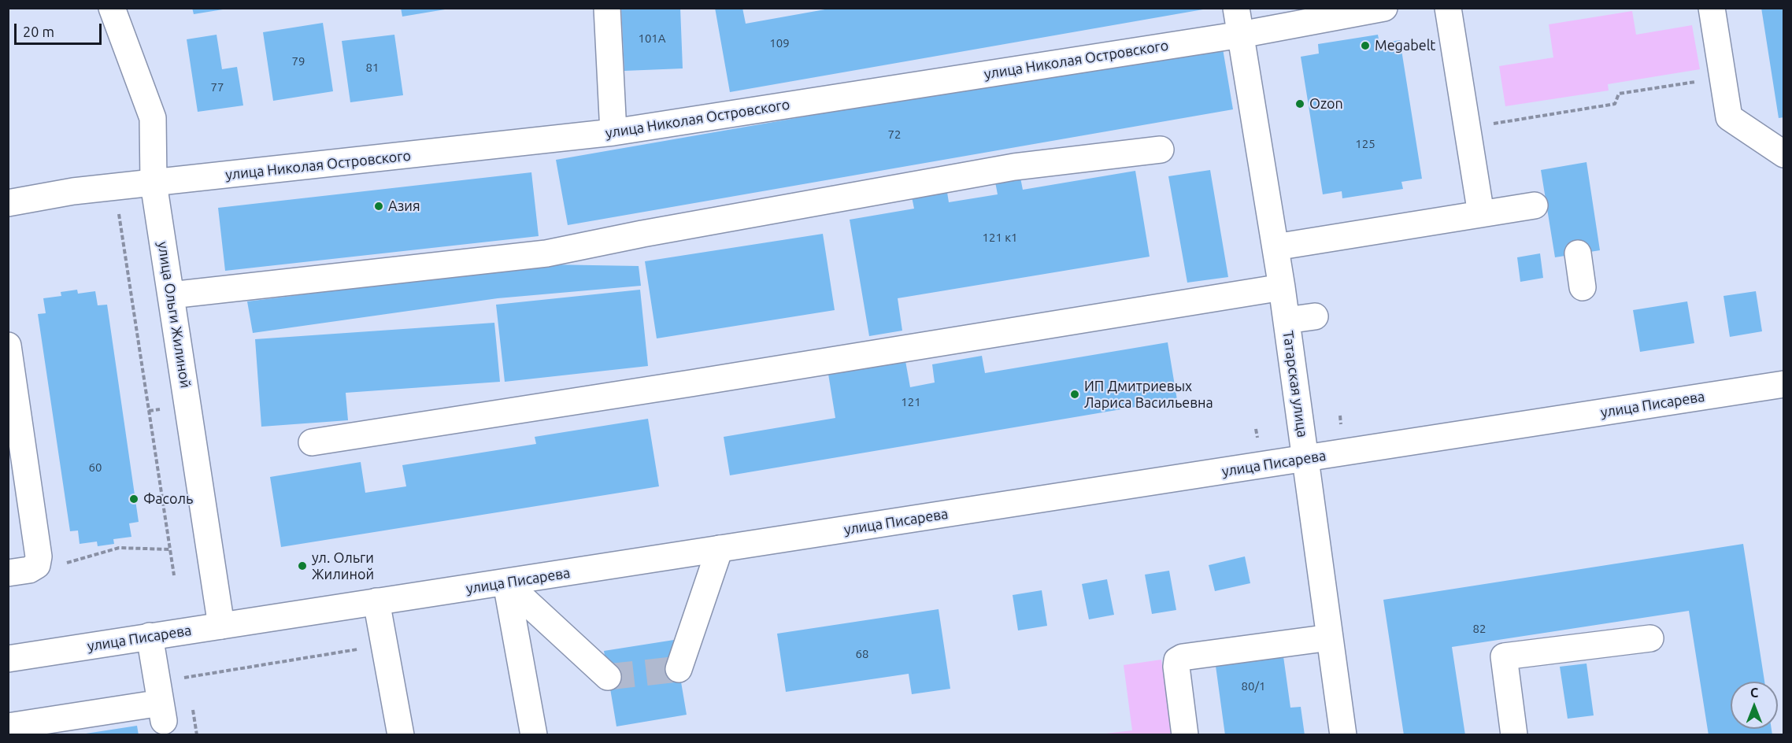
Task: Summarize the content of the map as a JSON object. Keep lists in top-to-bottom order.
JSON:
{
  "streets": {
    "street": [
      "улица Николая Островского",
      "улица Ольги Жилиной",
      "Татарская улица",
      "улица Писарева"
    ]
  },
  "crossings": [
    ["улица Николая Островского", "улица Ольги Жилиной"],
    ["улица Николая Островского", "Татарская улица"],
    ["улица Ольги Жилиной", "улица Писарева"],
    ["Татарская улица", "улица Писарева"]
  ],
  "places": [
    "Megabelt",
    "Ozon",
    "Азия",
    "ИП Дмитриевых Лариса Васильевна",
    "Фасоль",
    "ул. Ольги Жилиной"
  ],
  "house_numbers": [
    "101А",
    "109",
    "79",
    "81",
    "77",
    "72",
    "125",
    "121 к1",
    "121",
    "60",
    "82",
    "68",
    "80/1"
  ],
  "scale_bar": "20 m",
  "north": "top"
}
